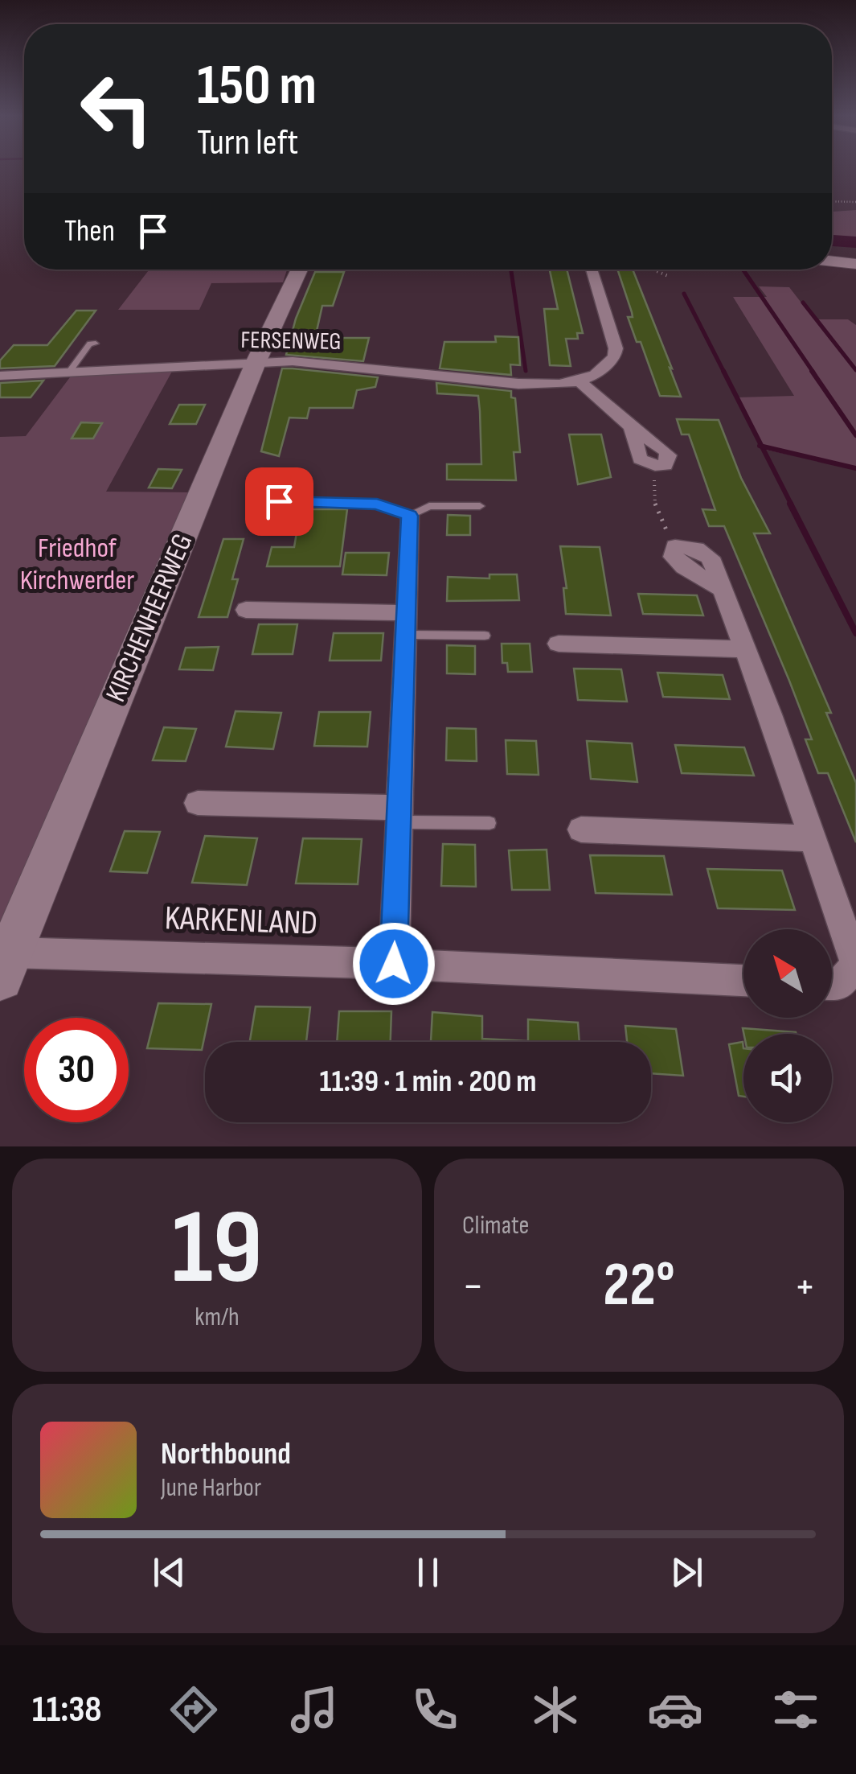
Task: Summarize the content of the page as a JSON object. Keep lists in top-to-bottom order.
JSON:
{
  "streets": {
    "main road": ["KIRCHENHEERWEG"],
    "street": ["FERSENWEG", "KARKENLAND"]
  },
  "crossings": [
    ["FERSENWEG", "KIRCHENHEERWEG"],
    ["KIRCHENHEERWEG", "KARKENLAND"]
  ],
  "parks": ["Friedhof Kirchwerder"],
  "north": "top left",
  "page": {
    "turn": ["150 m", "Turn left"],
    "then": "Then",
    "limit": "30",
    "trip": "11:39 · 1 min · 200 m",
    "tile": [
      ["19", "km/h"],
      "Climate"
    ],
    "heat": ["−", "22°", "+"],
    "song": ["Northbound", "June Harbor"],
    "tabs": "11:38"
  }
}
